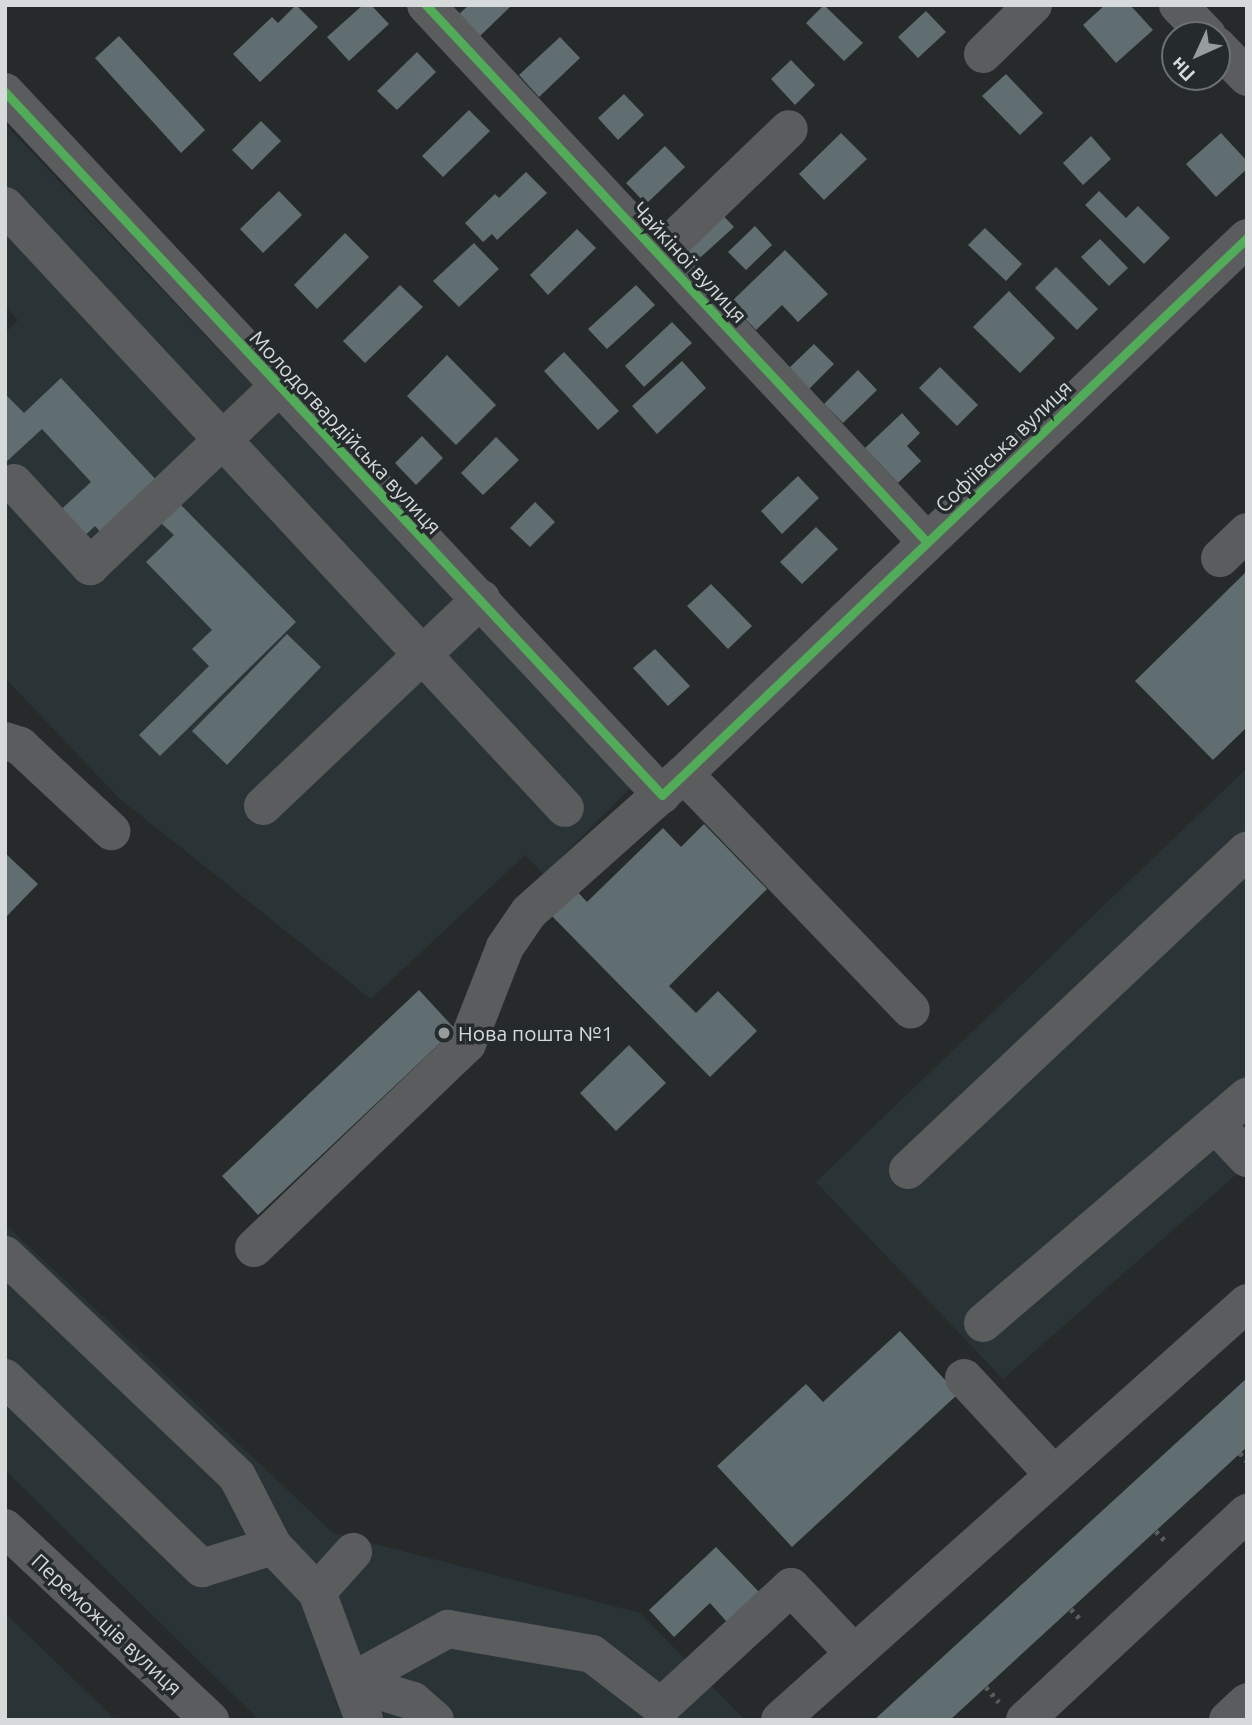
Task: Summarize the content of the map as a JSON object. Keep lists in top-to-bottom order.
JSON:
{
  "streets": {
    "street": [
      "Чайкіної вулиця",
      "Молодогвардійська вулиця",
      "Софіївська вулиця",
      "Переможців вулиця"
    ]
  },
  "crossings": [
    ["Чайкіної вулиця", "Софіївська вулиця"],
    ["Молодогвардійська вулиця", "Софіївська вулиця"]
  ],
  "places": ["Нова пошта №1"],
  "north": "bottom left"
}
